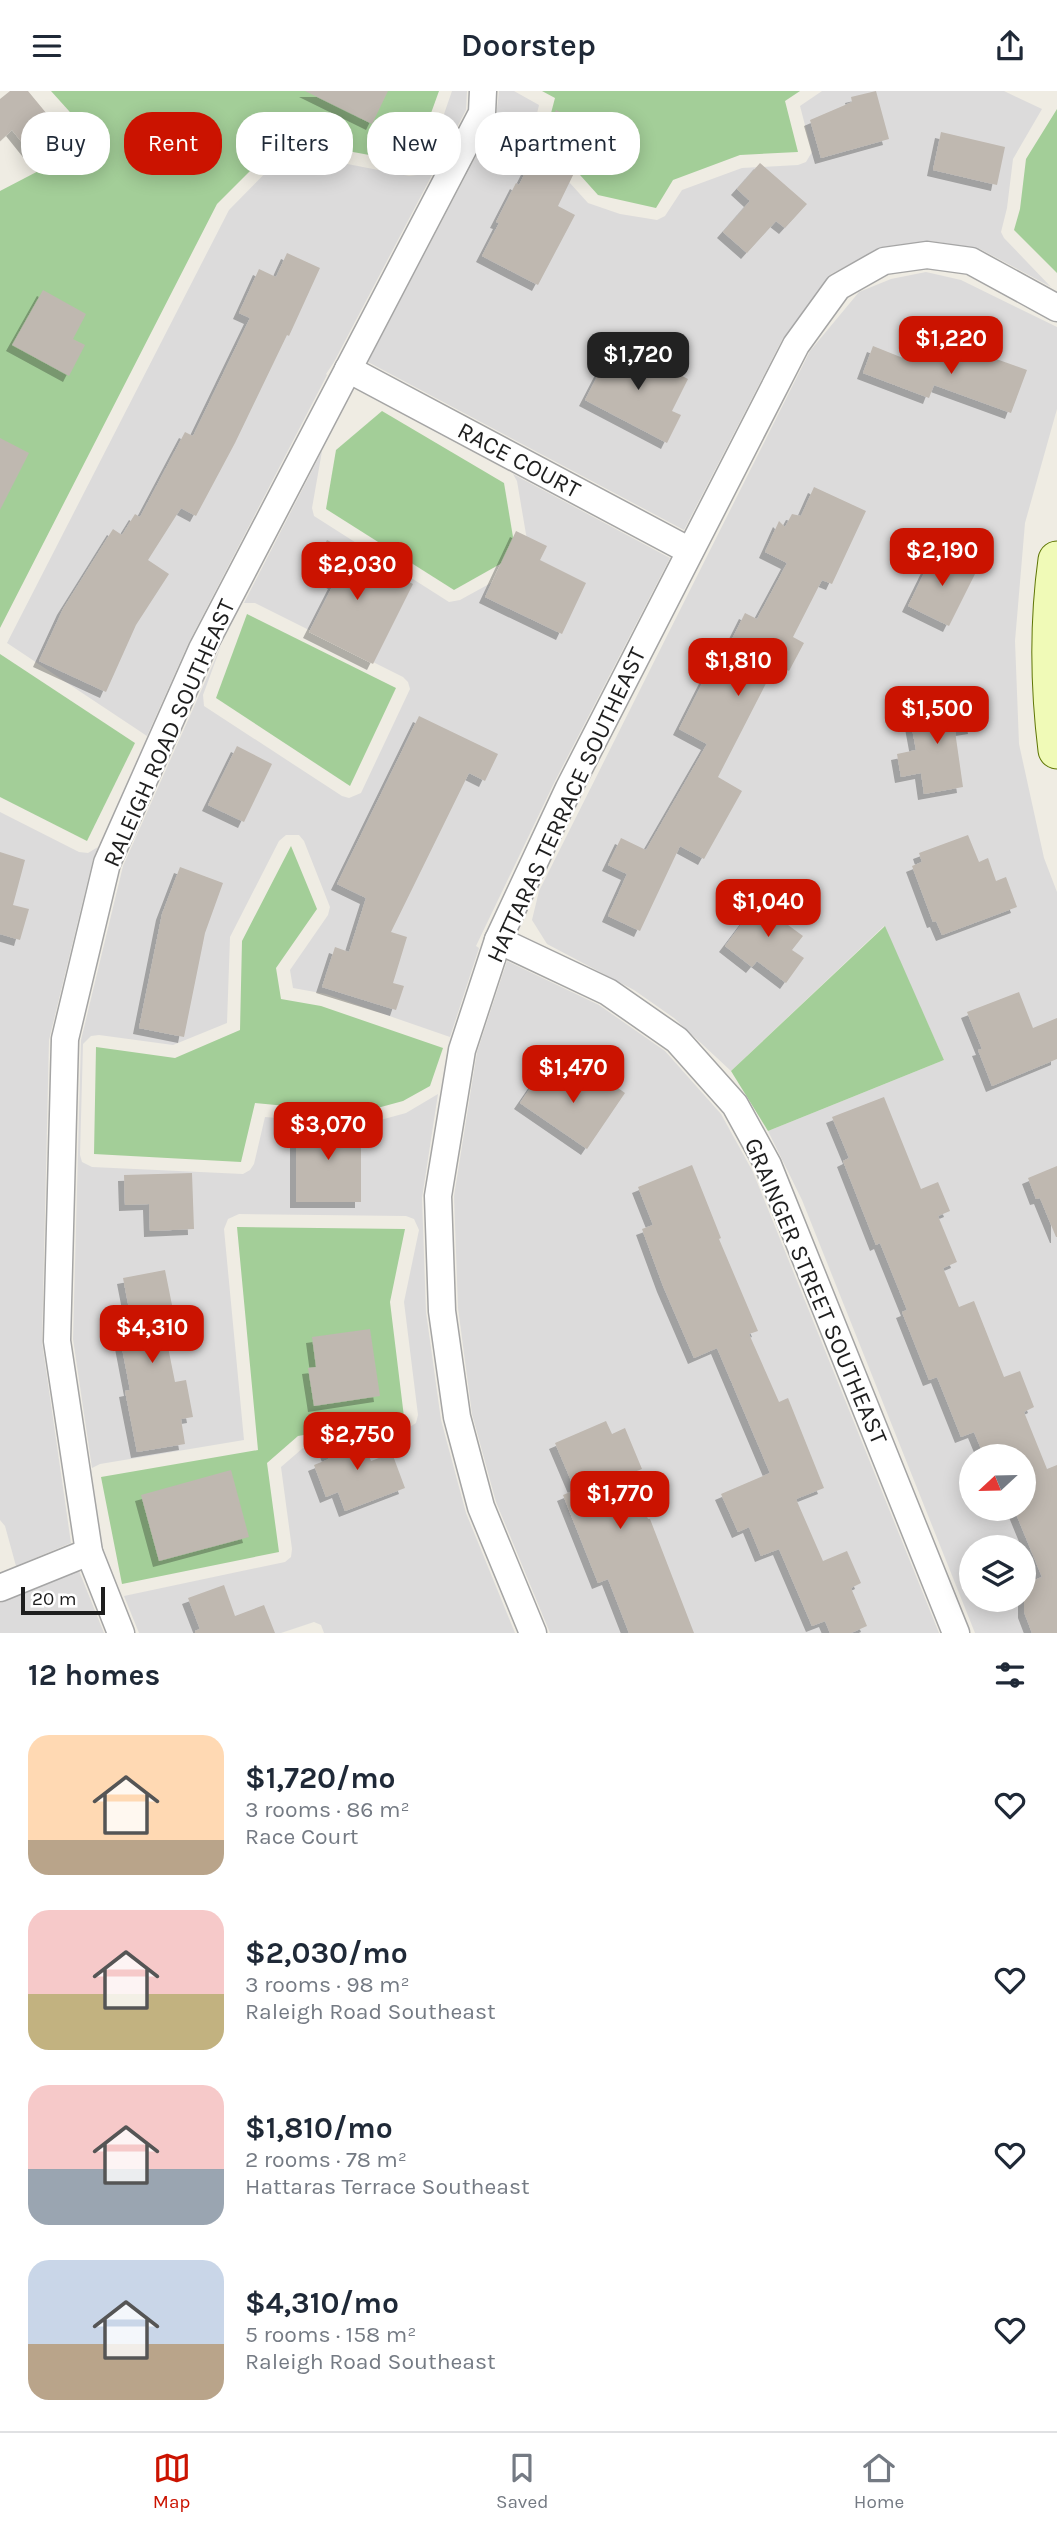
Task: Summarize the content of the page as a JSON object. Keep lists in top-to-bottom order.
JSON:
{
  "streets": {
    "street": [
      "RACE COURT",
      "RALEIGH ROAD SOUTHEAST",
      "HATTARAS TERRACE SOUTHEAST",
      "GRAINGER STREET SOUTHEAST"
    ]
  },
  "crossings": [
    ["RACE COURT", "RALEIGH ROAD SOUTHEAST"],
    ["RACE COURT", "HATTARAS TERRACE SOUTHEAST"],
    ["HATTARAS TERRACE SOUTHEAST", "GRAINGER STREET SOUTHEAST"]
  ],
  "scale_bar": "20 m",
  "north": "left",
  "page": {
    "header": "Doorstep",
    "chip": [
      "Buy",
      "Rent",
      "Filters",
      "New",
      "Apartment"
    ],
    "price": [
      "$1,220",
      "$1,720",
      "$2,190",
      "$2,030",
      "$1,810",
      "$1,500",
      "$1,040",
      "$1,470",
      "$3,070",
      "$4,310",
      "$2,750",
      "$1,770"
    ],
    "scale": "20 m",
    "heading": "12 homes",
    "list": [
      {
        "name": "$1,720/mo",
        "note": "3 rooms · 86 m² · Race Court"
      },
      {
        "name": "$2,030/mo",
        "note": "3 rooms · 98 m² · Raleigh Road Southeast"
      },
      {
        "name": "$1,810/mo",
        "note": "2 rooms · 78 m² · Hattaras Terrace Southeast"
      },
      {
        "name": "$4,310/mo",
        "note": "5 rooms · 158 m² · Raleigh Road Southeast"
      }
    ],
    "tabs": ["Map", "Saved", "Home"]
  }
}
